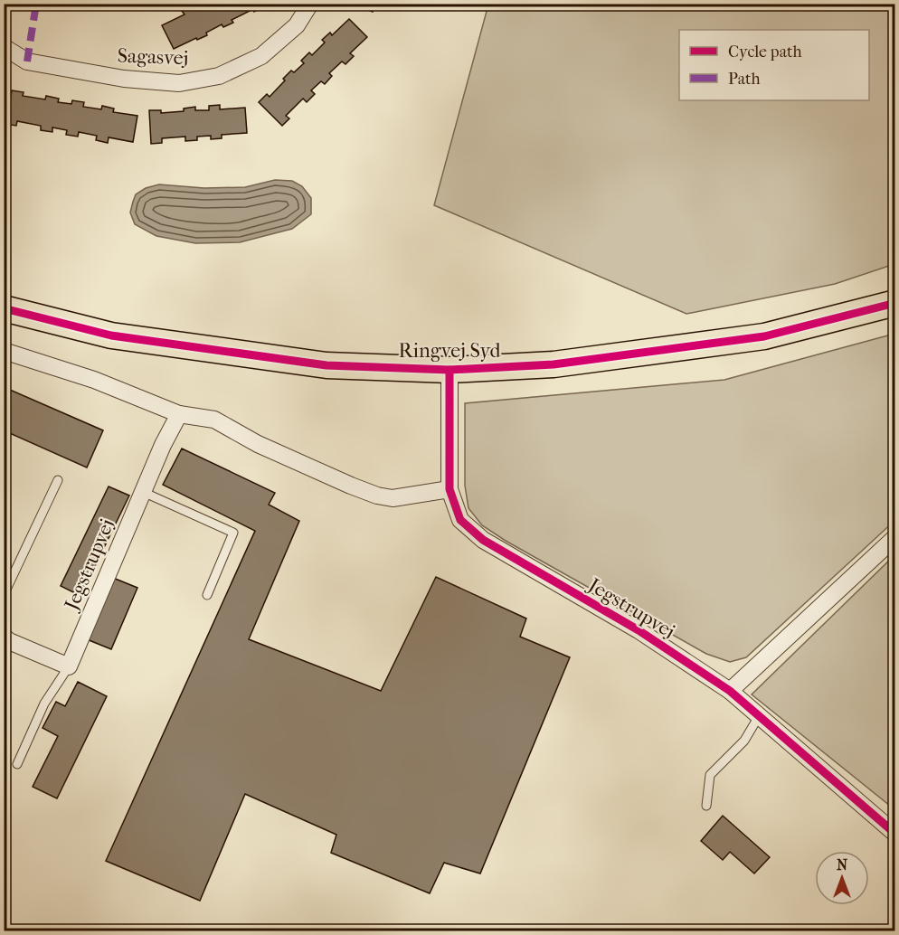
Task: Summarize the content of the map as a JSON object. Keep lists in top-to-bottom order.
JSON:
{
  "streets": {
    "main road": ["Ringvej Syd"],
    "street": ["Sagasvej", "Jegstrupvej"]
  },
  "crossings": [
    ["Ringvej Syd", "Jegstrupvej"]
  ],
  "legend": ["Cycle path", "Path"],
  "north": "top"
}
